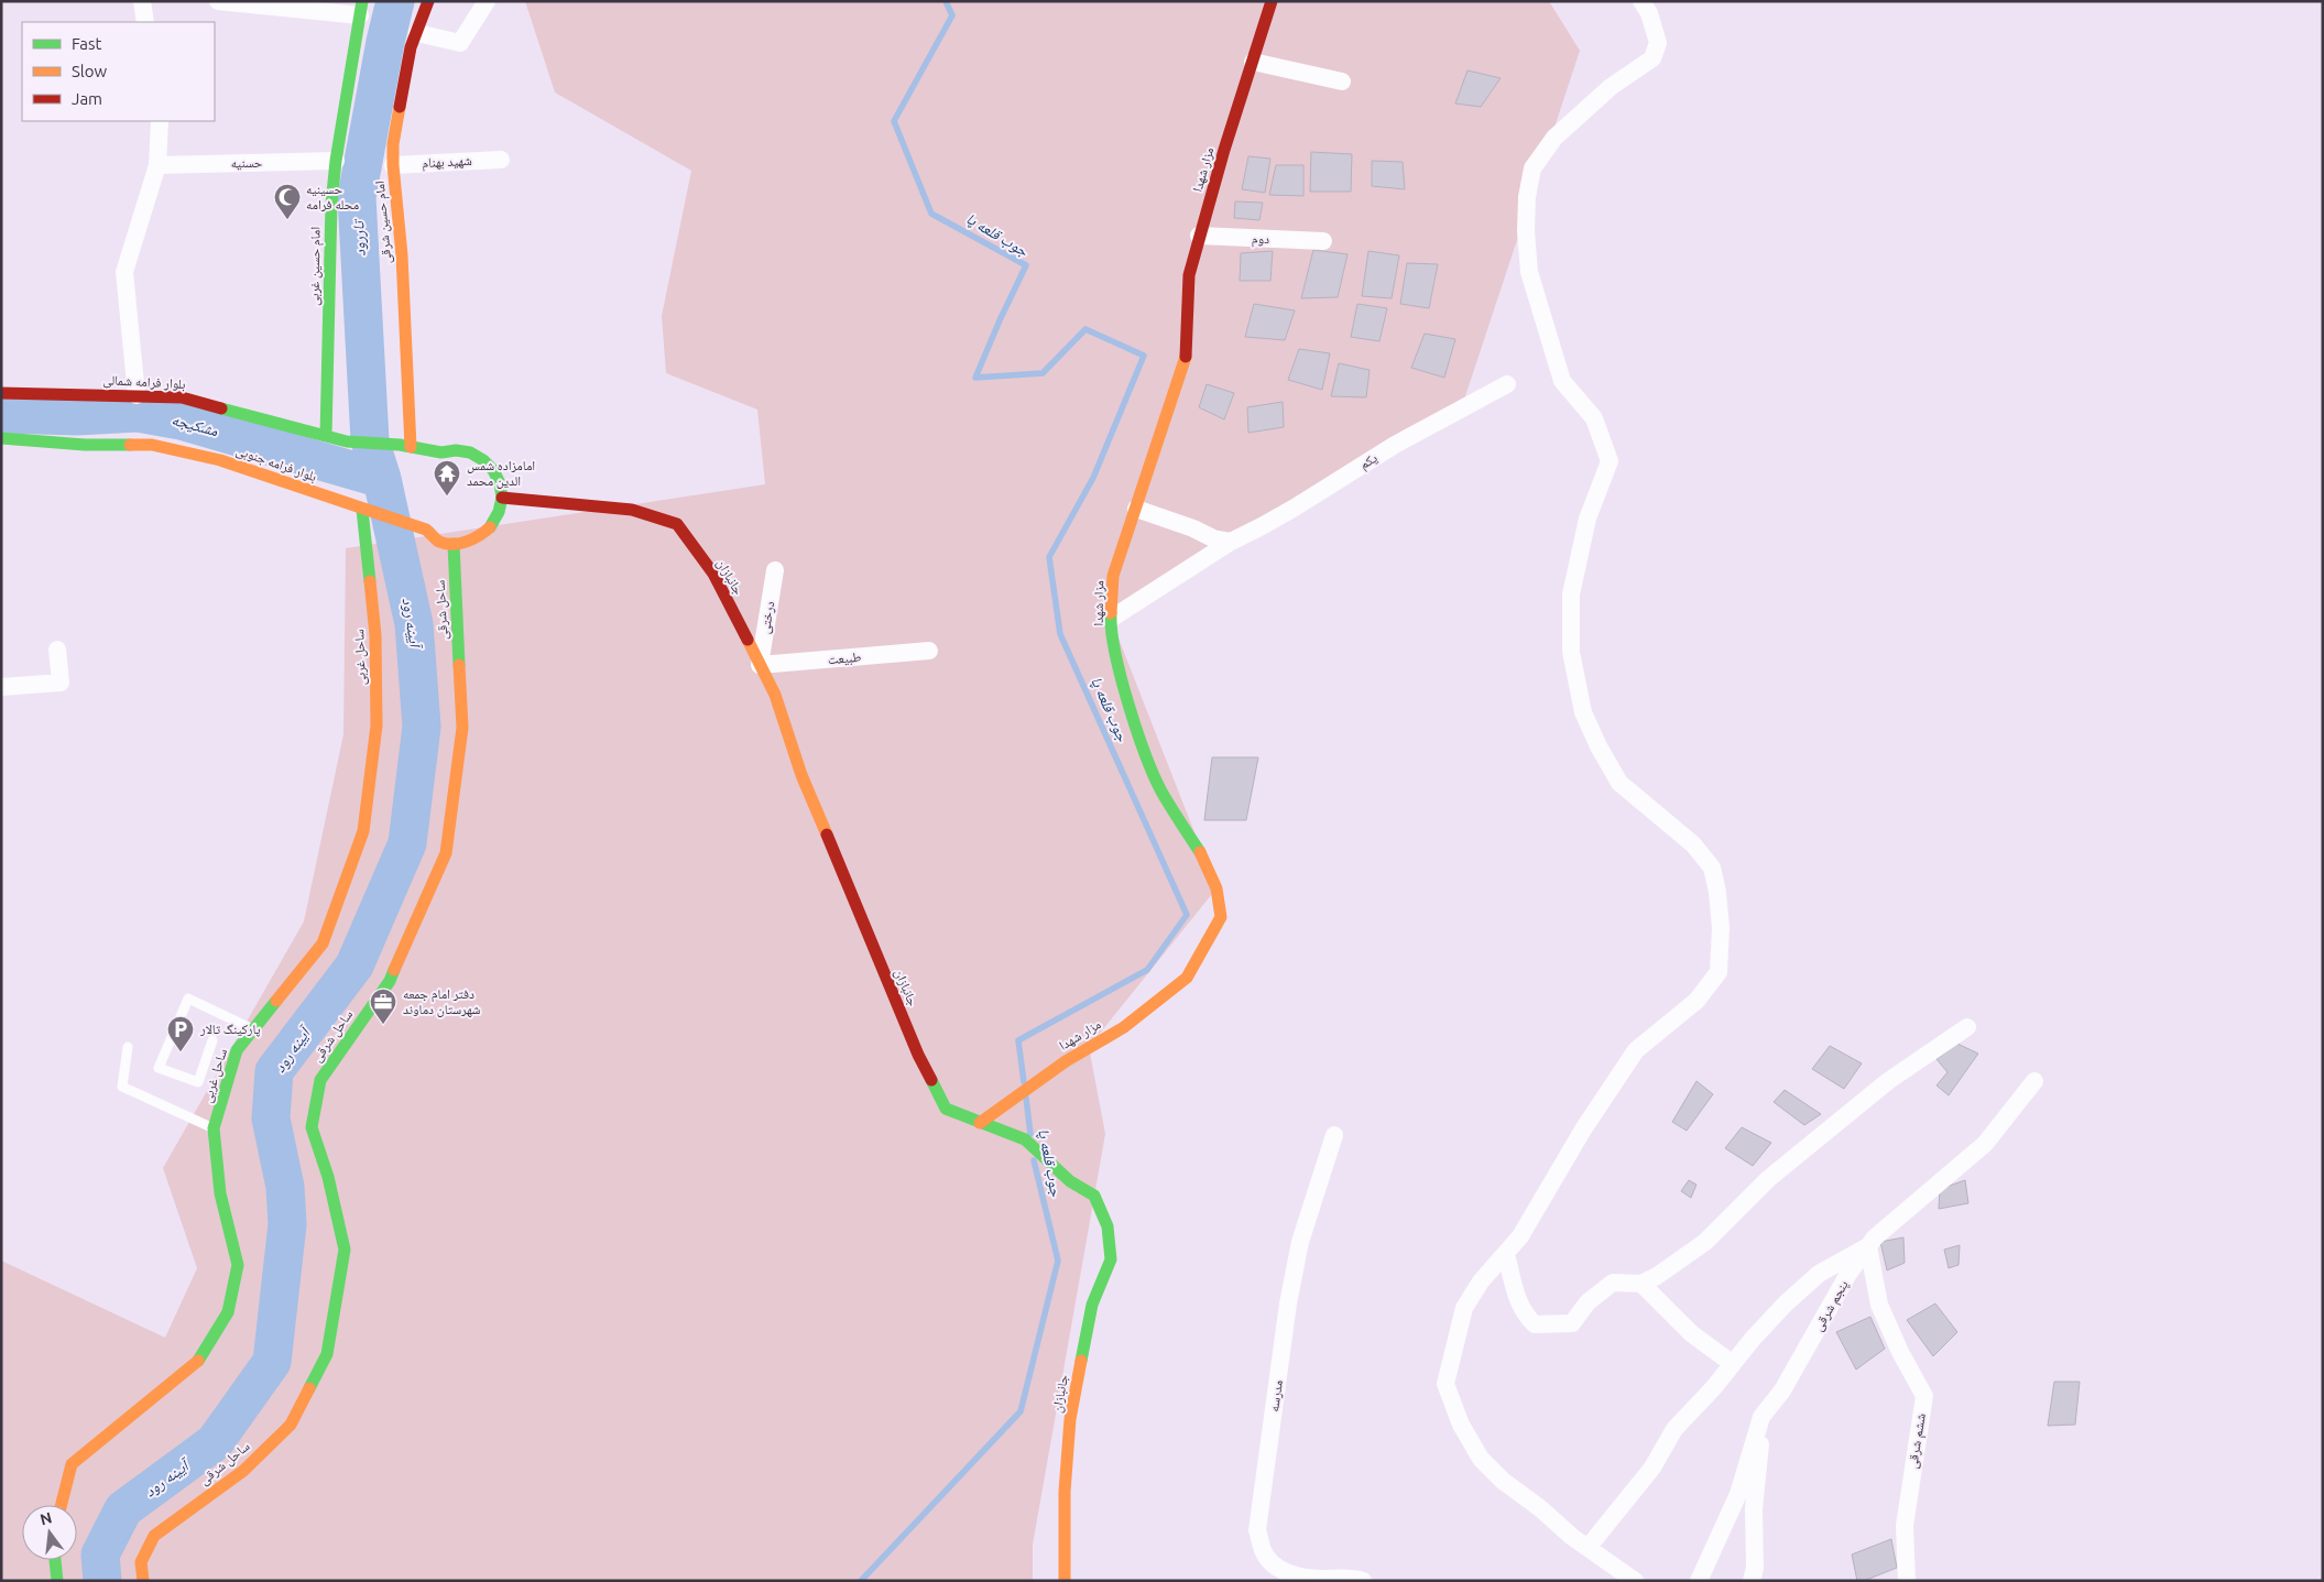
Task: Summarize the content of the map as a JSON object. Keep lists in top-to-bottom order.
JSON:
{
  "streets": {
    "street": [
      "شهید بهنام",
      "حسنیه",
      "مزار شهدا",
      "امام حسین شرقی",
      "دوم",
      "امام حسین غربی",
      "بلوار فرامه شمالی",
      "یکم",
      "بلوار فرامه جنوبی",
      "جانبازان",
      "ساحل شرقی",
      "درختی",
      "ساحل غربی",
      "طبیعت",
      "پنجم شرقی",
      "مدرسه",
      "ششم شرقی"
    ]
  },
  "crossings": [
    ["شهید بهنام", "امام حسین شرقی"],
    ["حسنیه", "امام حسین غربی"],
    ["مزار شهدا", "دوم"],
    ["مزار شهدا", "یکم"],
    ["مزار شهدا", "جانبازان"],
    ["امام حسین شرقی", "بلوار فرامه شمالی"],
    ["امام حسین غربی", "بلوار فرامه شمالی"],
    ["بلوار فرامه شمالی", "جانبازان"],
    ["بلوار فرامه جنوبی", "ساحل شرقی"],
    ["بلوار فرامه جنوبی", "ساحل غربی"],
    ["جانبازان", "درختی"],
    ["جانبازان", "طبیعت"],
    ["درختی", "طبیعت"],
    ["پنجم شرقی", "ششم شرقی"]
  ],
  "water": [
    "جوب قلعه پا",
    "تاررود",
    "مشکیجه",
    "آیینه رود"
  ],
  "places": {
    "mosque": ["حسینیه محله فرامه"],
    "temple": ["امامزاده شمس الدین محمد"],
    "office": ["دفتر امام جمعه شهرستان دماوند"],
    "parking": ["پارکینگ تالار"]
  },
  "legend": ["Fast", "Slow", "Jam"],
  "north": "top"
}
